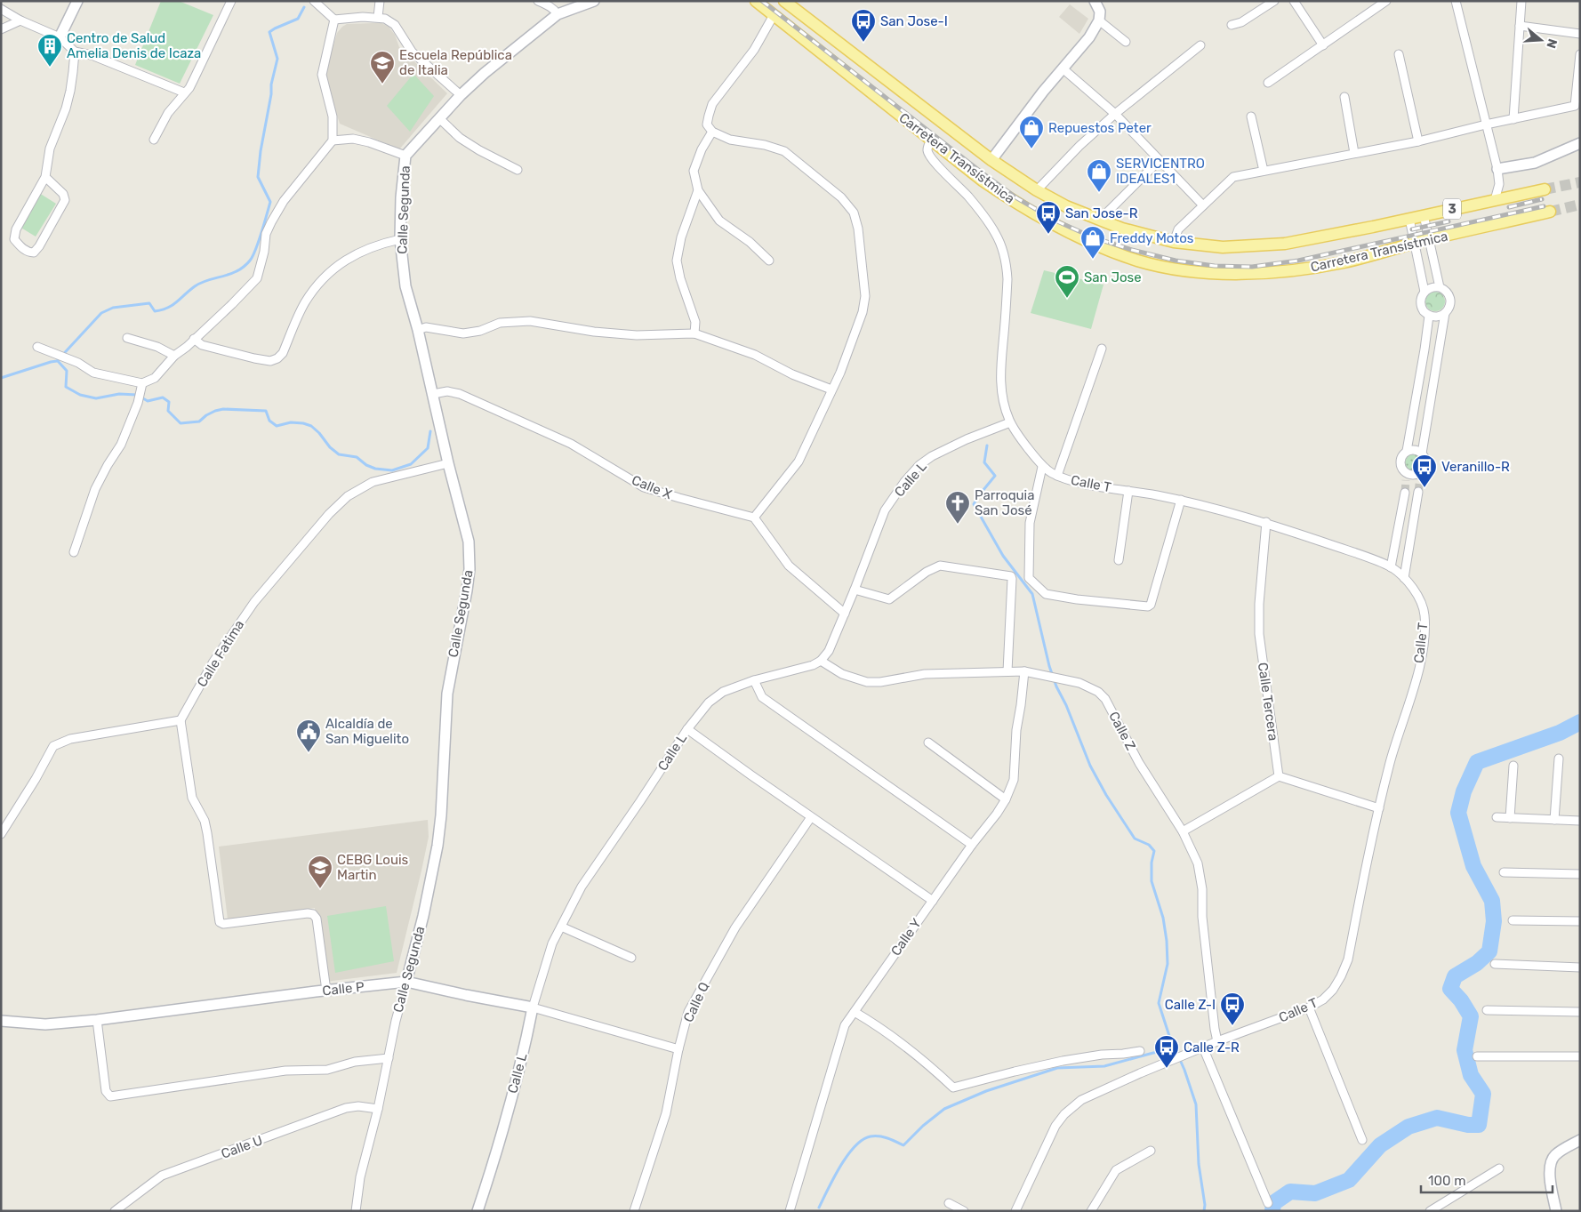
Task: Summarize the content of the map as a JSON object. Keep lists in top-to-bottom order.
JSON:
{
  "streets": {
    "main road": ["Carretera Transístmica", "3"],
    "street": [
      "Calle Segunda",
      "Calle L",
      "Calle T",
      "Calle X",
      "Calle Fatima",
      "Calle Tercera",
      "Calle Z",
      "Calle Y",
      "Calle P",
      "Calle Q",
      "Calle U"
    ]
  },
  "crossings": [
    ["Carretera Transístmica", "Calle T"],
    ["Calle Segunda", "Calle X"],
    ["Calle Segunda", "Calle Fatima"],
    ["Calle Segunda", "Calle P"],
    ["Calle Segunda", "Calle U"],
    ["Calle L", "Calle T"],
    ["Calle L", "Calle Z"],
    ["Calle L", "Calle P"],
    ["Calle T", "Calle Tercera"],
    ["Calle T", "Calle Z"],
    ["Calle Z", "Calle Y"],
    ["Calle P", "Calle Q"]
  ],
  "places": {
    "bus stop": [
      "San Jose-I",
      "San Jose-R",
      "Veranillo-R",
      "Calle Z-I",
      "Calle Z-R"
    ],
    "building": ["Centro de Salud Amelia Denis de Icaza"],
    "school or university": ["Escuela República de Italia", "CEBG Louis Martin"],
    "shop": ["Repuestos Peter", "SERVICENTRO IDEALES1", "Freddy Motos"],
    "sports": ["San Jose"],
    "church": ["Parroquia San José"],
    "public building": ["Alcaldía de San Miguelito"]
  },
  "scale_bar": "100 m",
  "north": "right"
}
